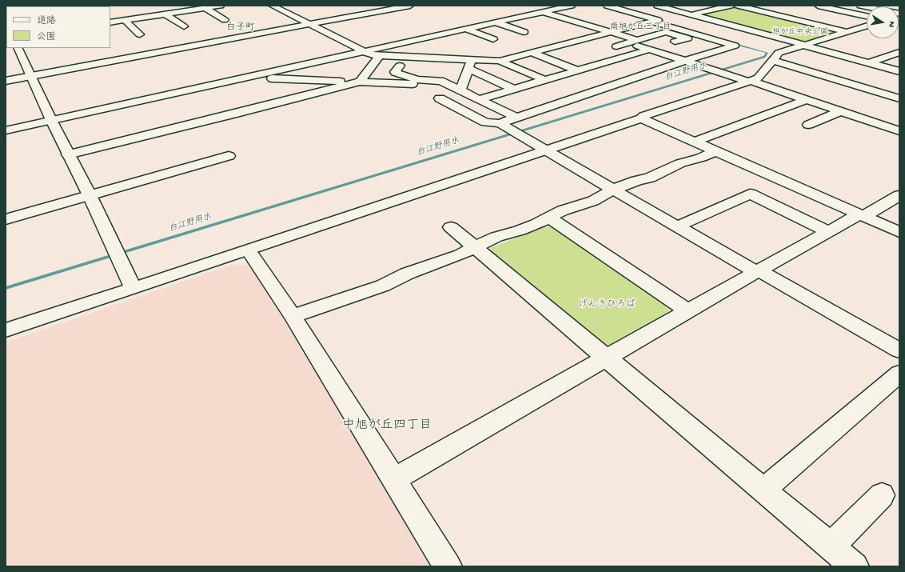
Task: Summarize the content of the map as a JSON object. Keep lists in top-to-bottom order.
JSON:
{
  "districts": ["南旭が丘三丁目", "白子町", "中旭が丘四丁目"],
  "water": ["白江野用水"],
  "parks": ["旭が丘中央公園", "げんきひろば"],
  "legend": ["道路", "公園"],
  "north": "right"
}
